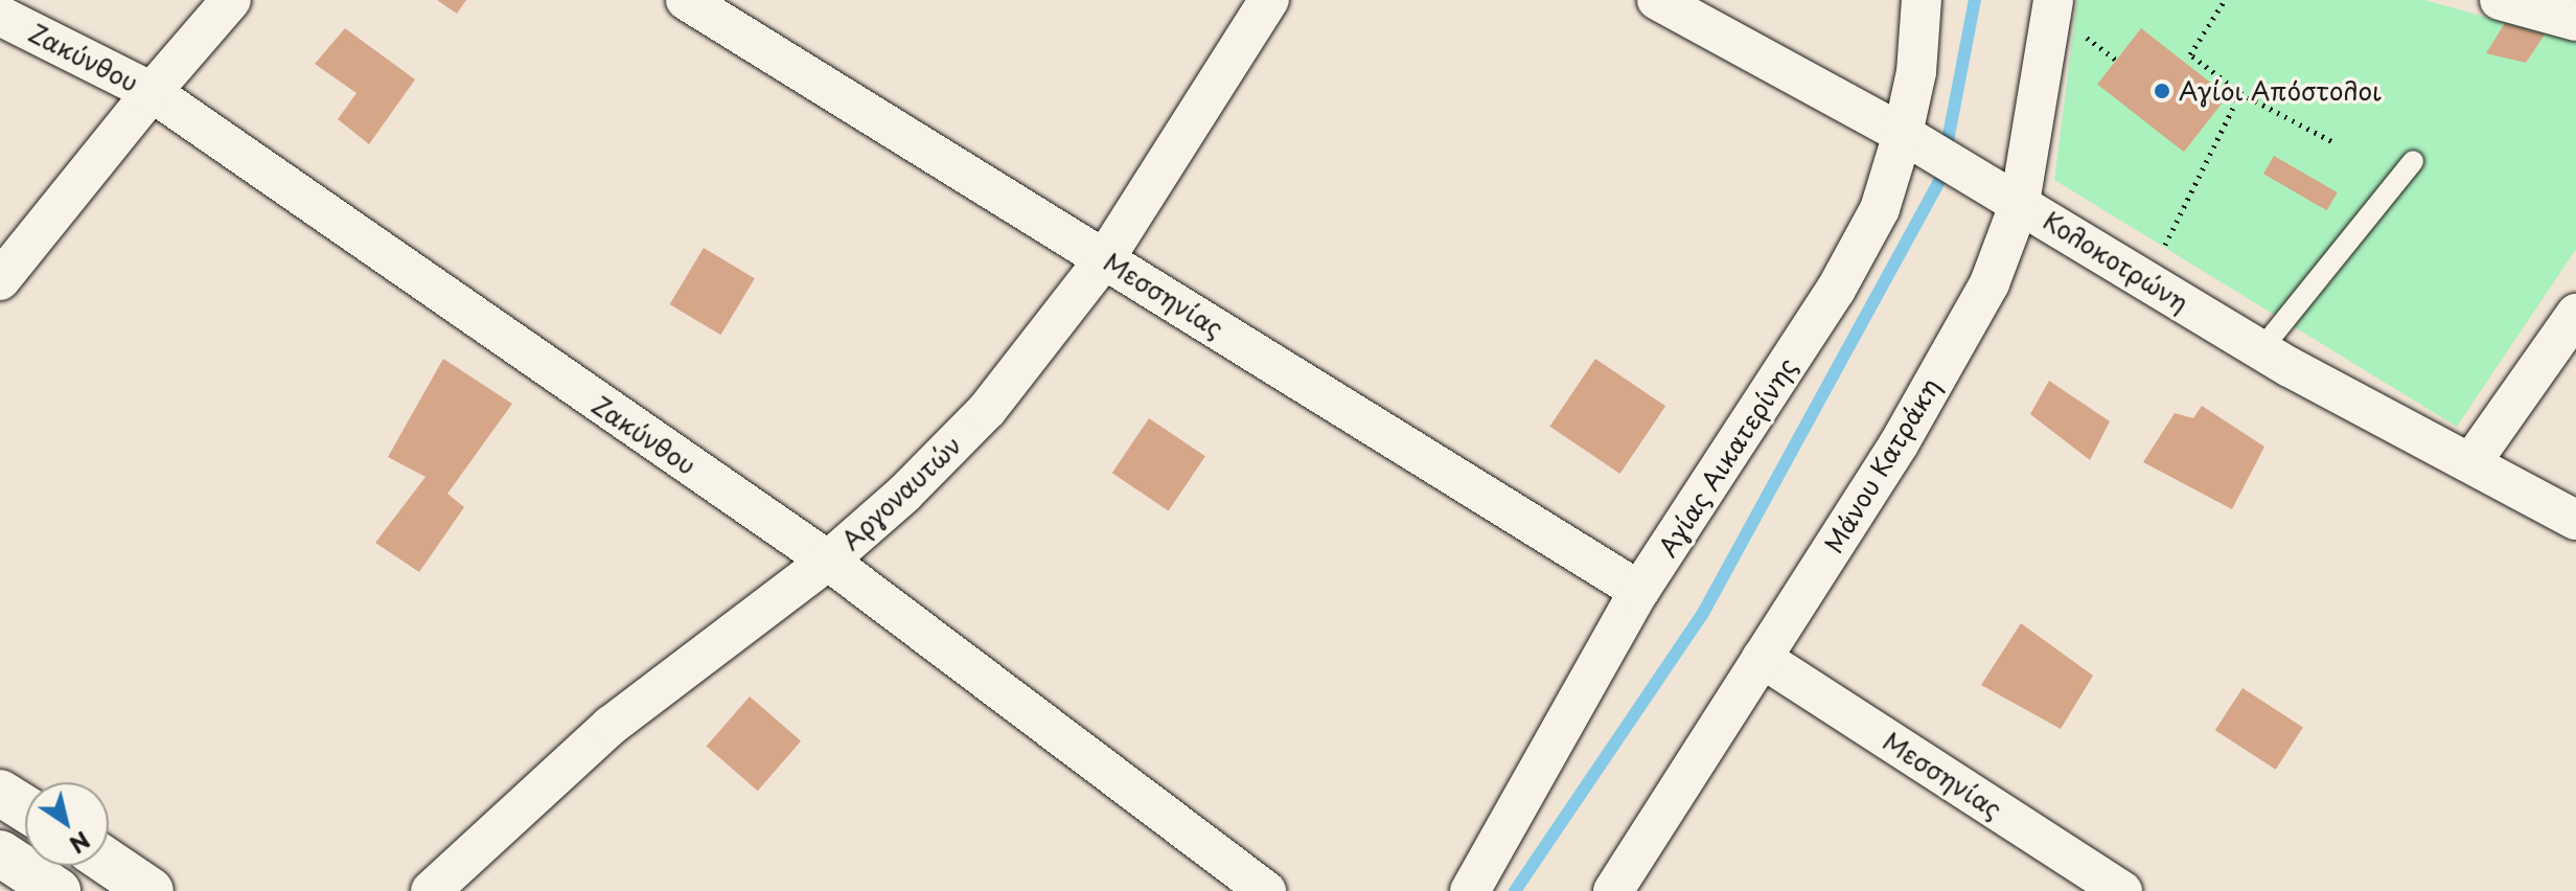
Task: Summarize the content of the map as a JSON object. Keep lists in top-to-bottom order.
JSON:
{
  "streets": {
    "street": [
      "Ζακύνθου",
      "Κολοκοτρώνη",
      "Μεσσηνίας",
      "Αγίας Αικατερίνης",
      "Μάνου Κατράκη",
      "Αργοναυτών"
    ]
  },
  "crossings": [
    ["Ζακύνθου", "Αργοναυτών"],
    ["Κολοκοτρώνη", "Αγίας Αικατερίνης"],
    ["Κολοκοτρώνη", "Μάνου Κατράκη"],
    ["Μεσσηνίας", "Αγίας Αικατερίνης"],
    ["Μεσσηνίας", "Μάνου Κατράκη"],
    ["Μεσσηνίας", "Αργοναυτών"]
  ],
  "places": ["Αγίοι Απόστολοι"],
  "north": "bottom right"
}
